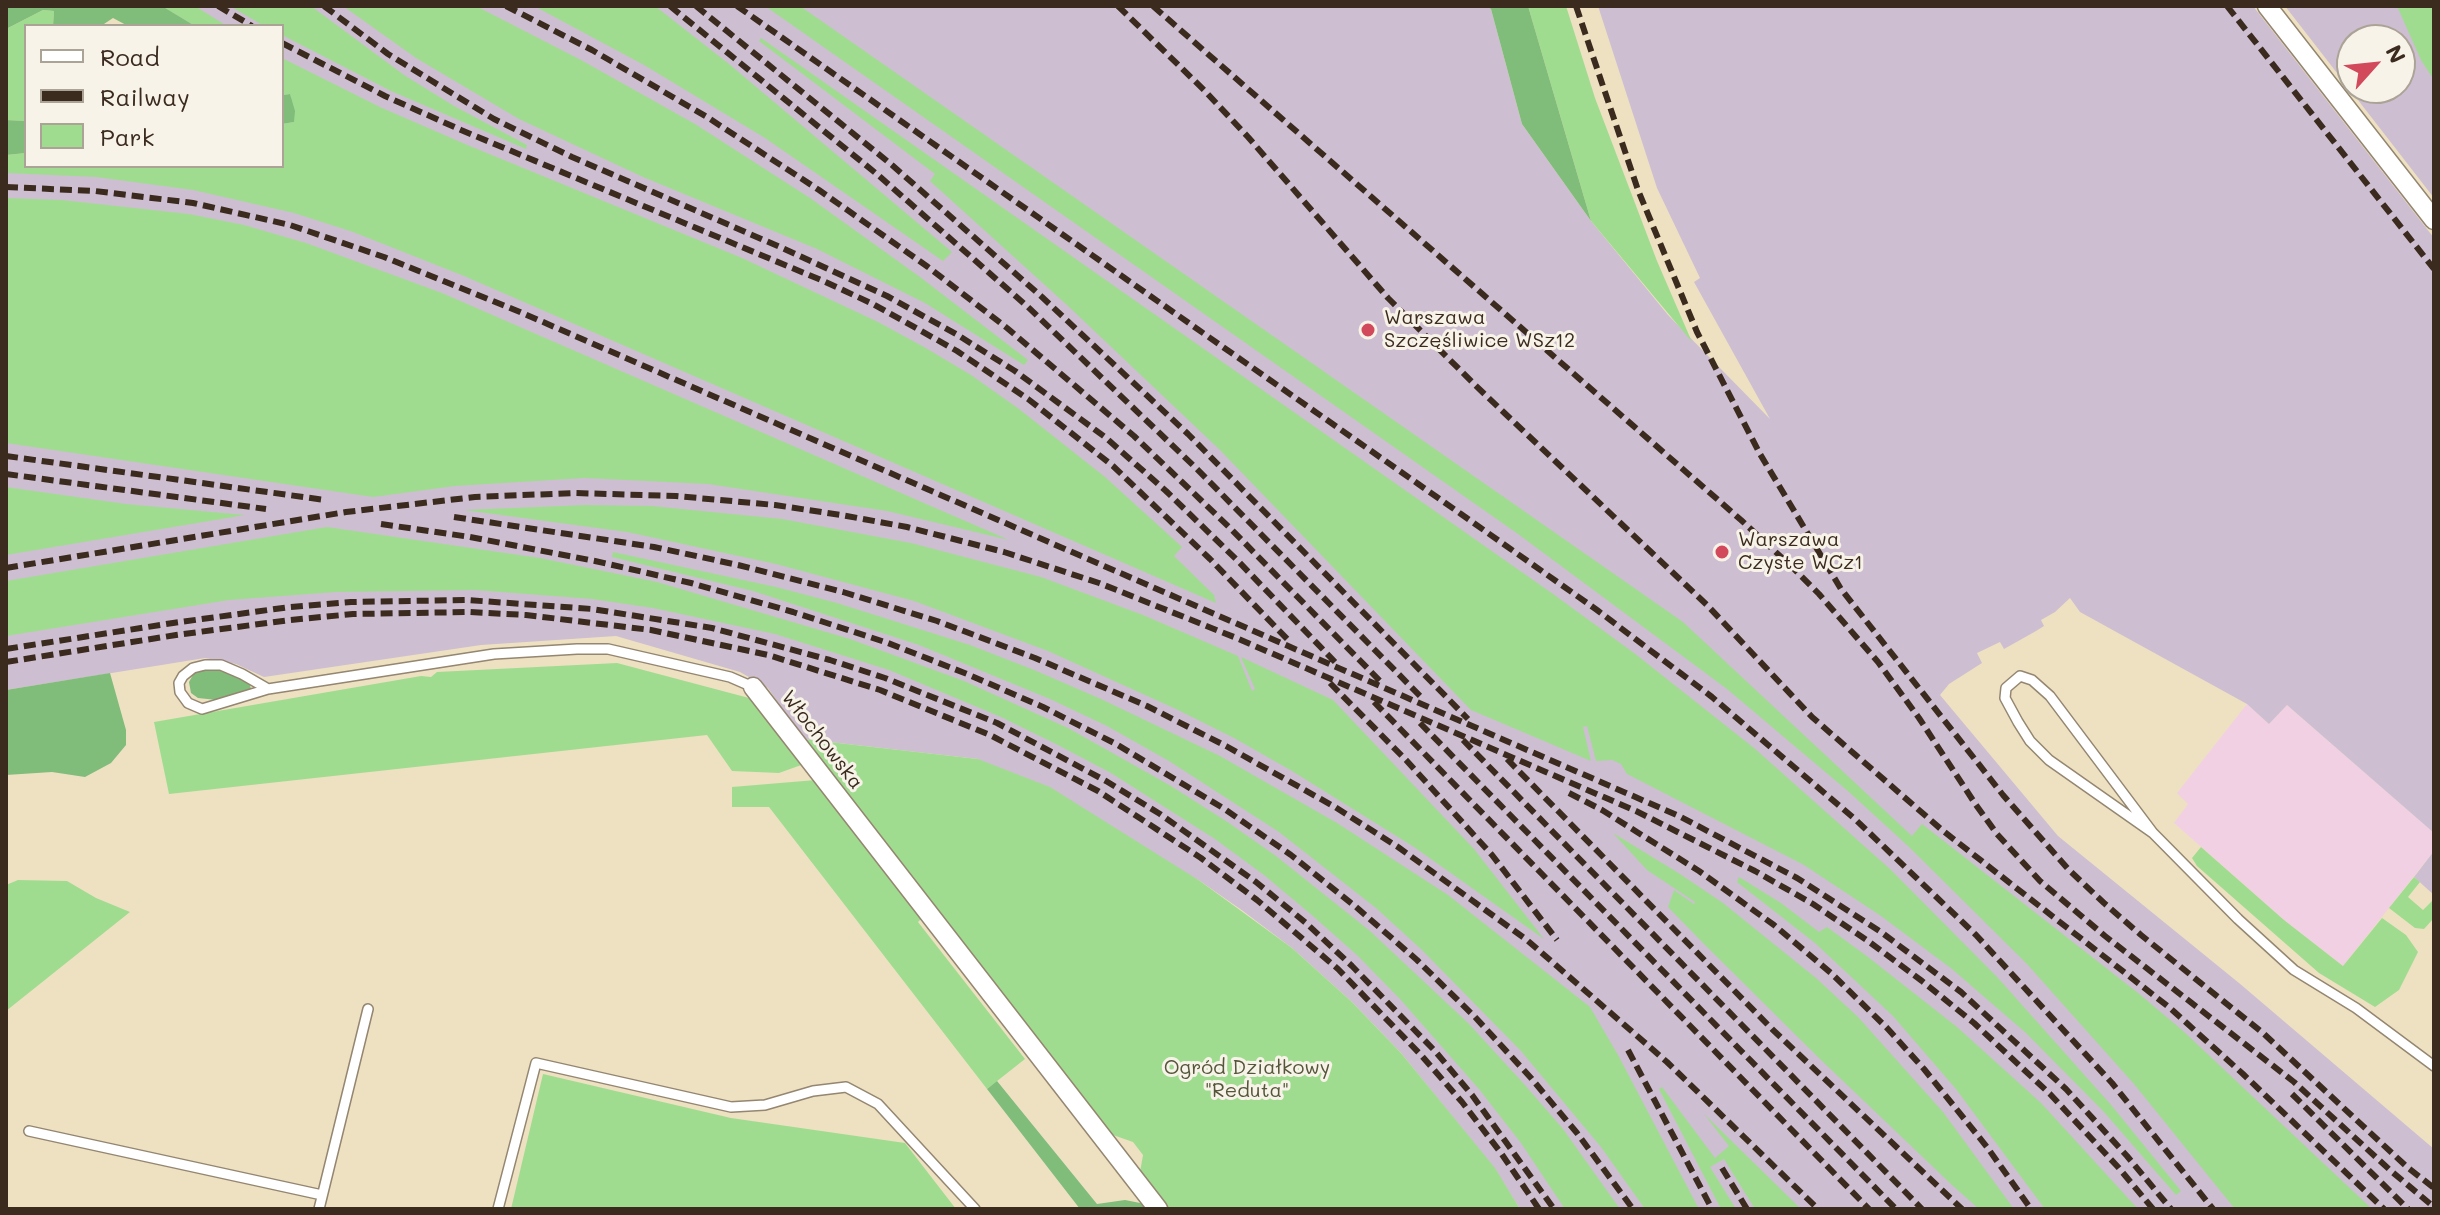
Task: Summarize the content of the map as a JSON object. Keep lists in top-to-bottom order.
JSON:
{
  "streets": {
    "street": ["Włochowska"]
  },
  "parks": ["Ogród Działkowy \"Reduta\""],
  "places": ["Warszawa Szczęśliwice WSz12", "Warszawa Czyste WCz1"],
  "legend": ["Road", "Railway", "Park"],
  "north": "top right"
}
